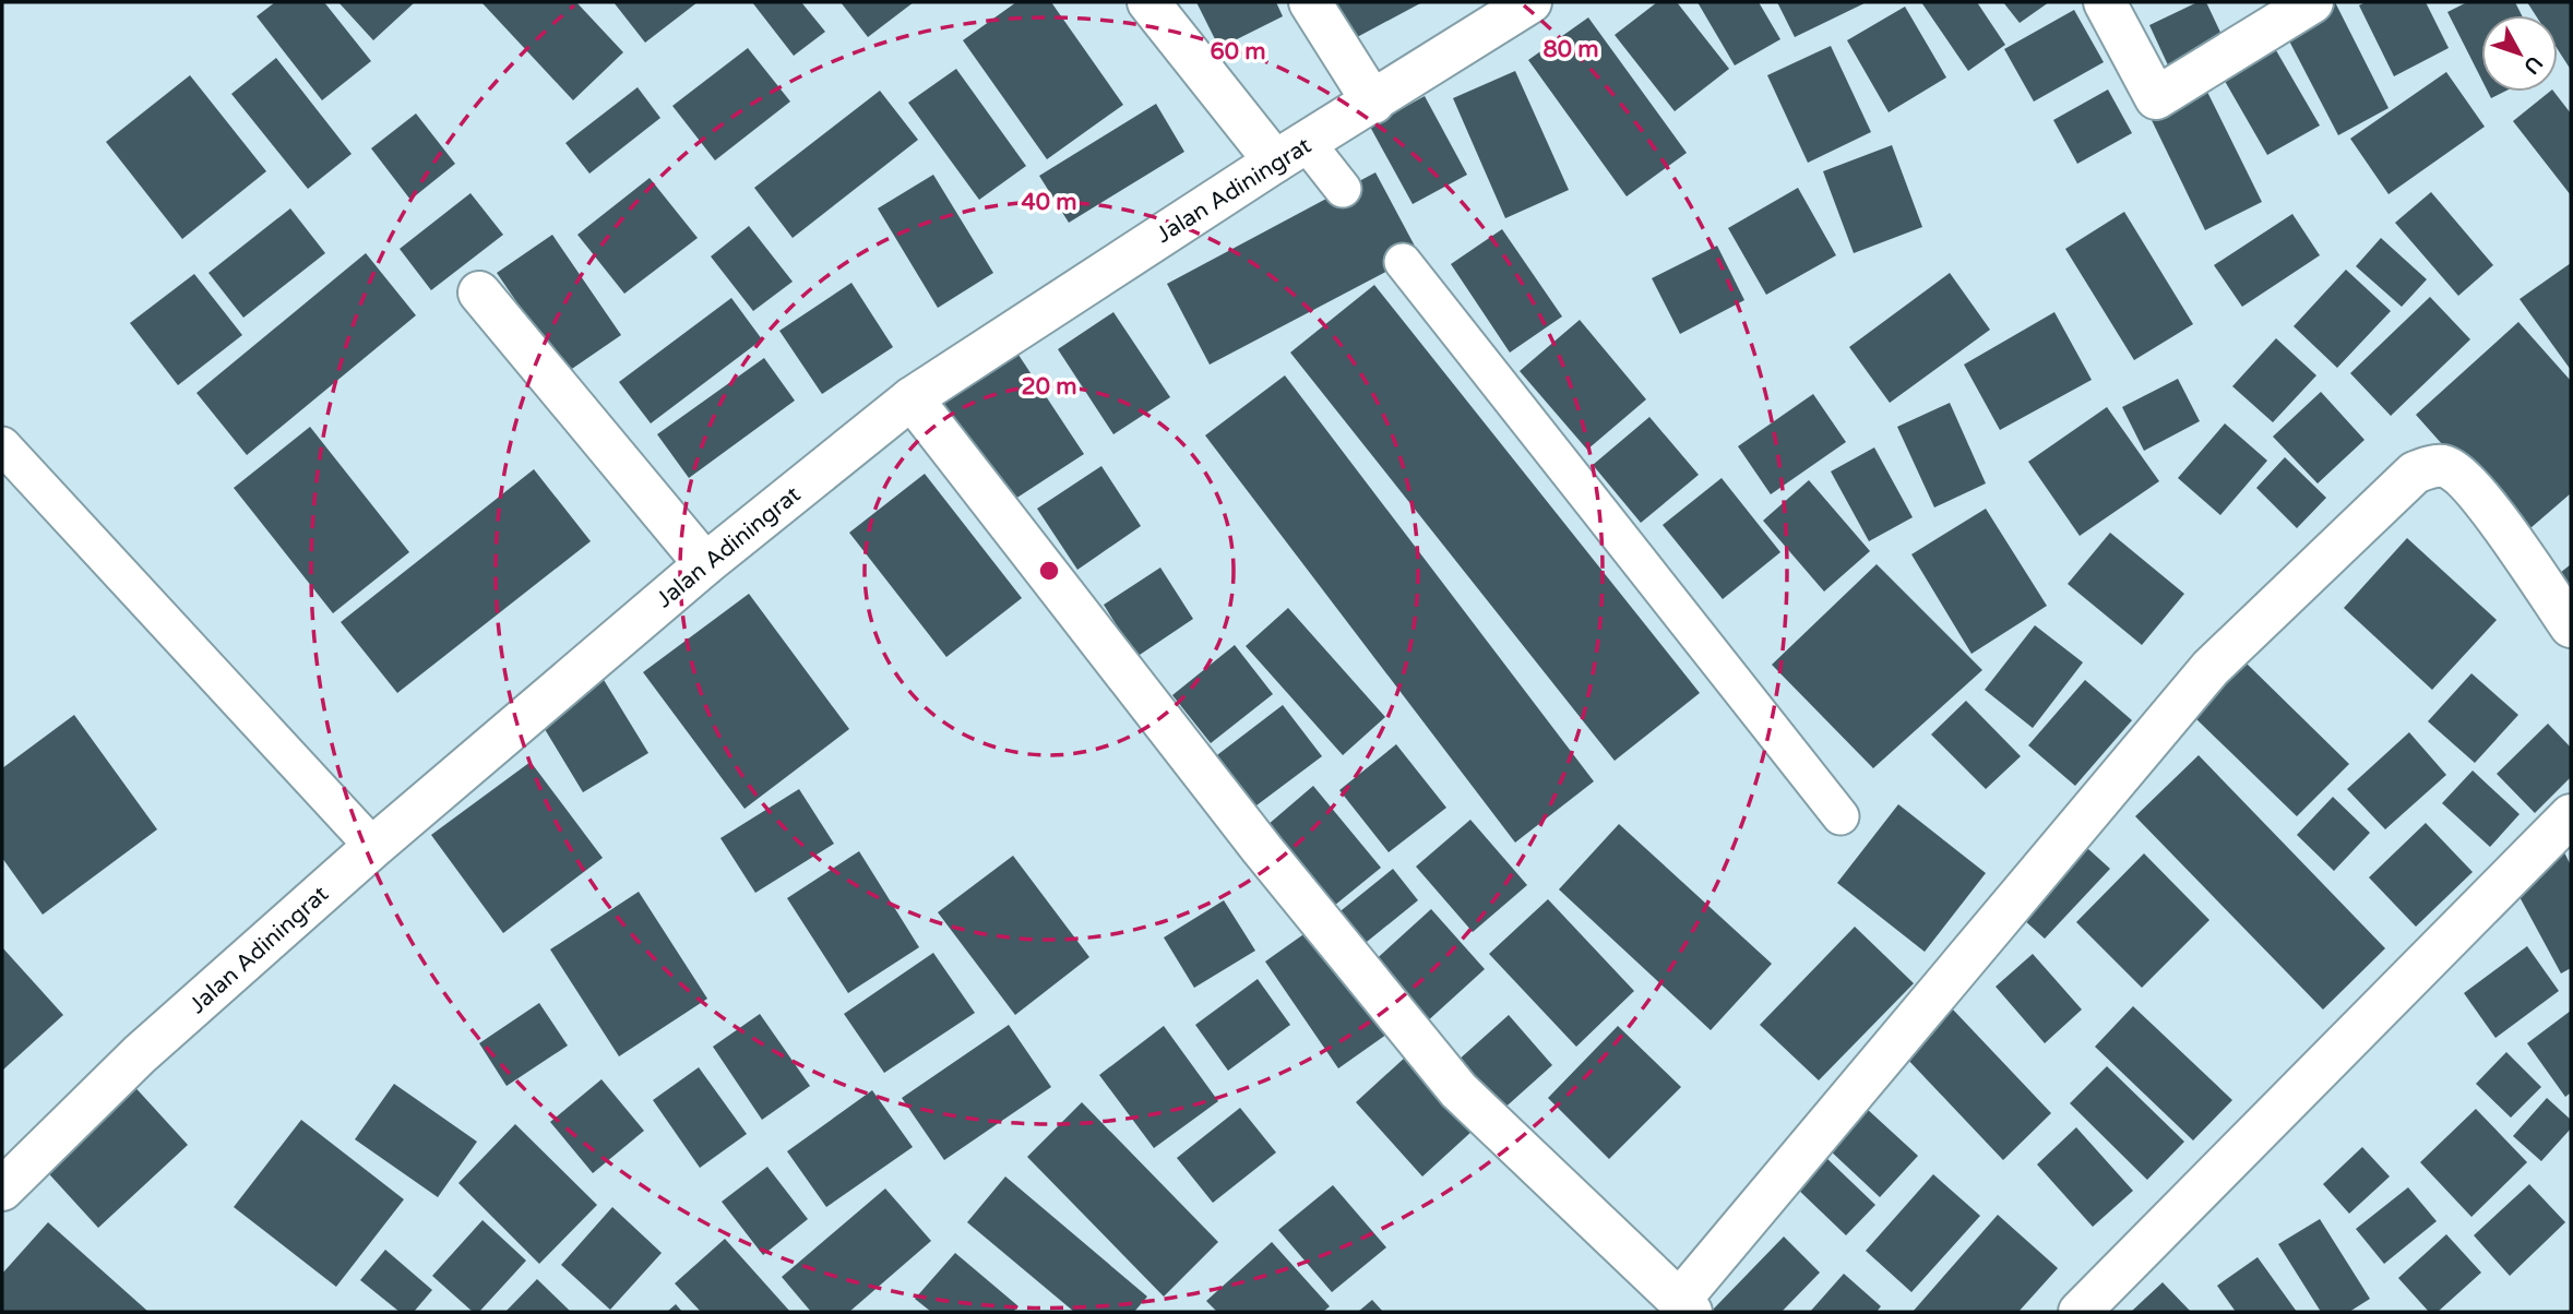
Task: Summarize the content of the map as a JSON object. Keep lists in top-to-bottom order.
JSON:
{
  "streets": {
    "street": ["Jalan Adiningrat"]
  },
  "north": "bottom right",
  "rings": [
    "80 m",
    "60 m",
    "40 m",
    "20 m"
  ]
}
